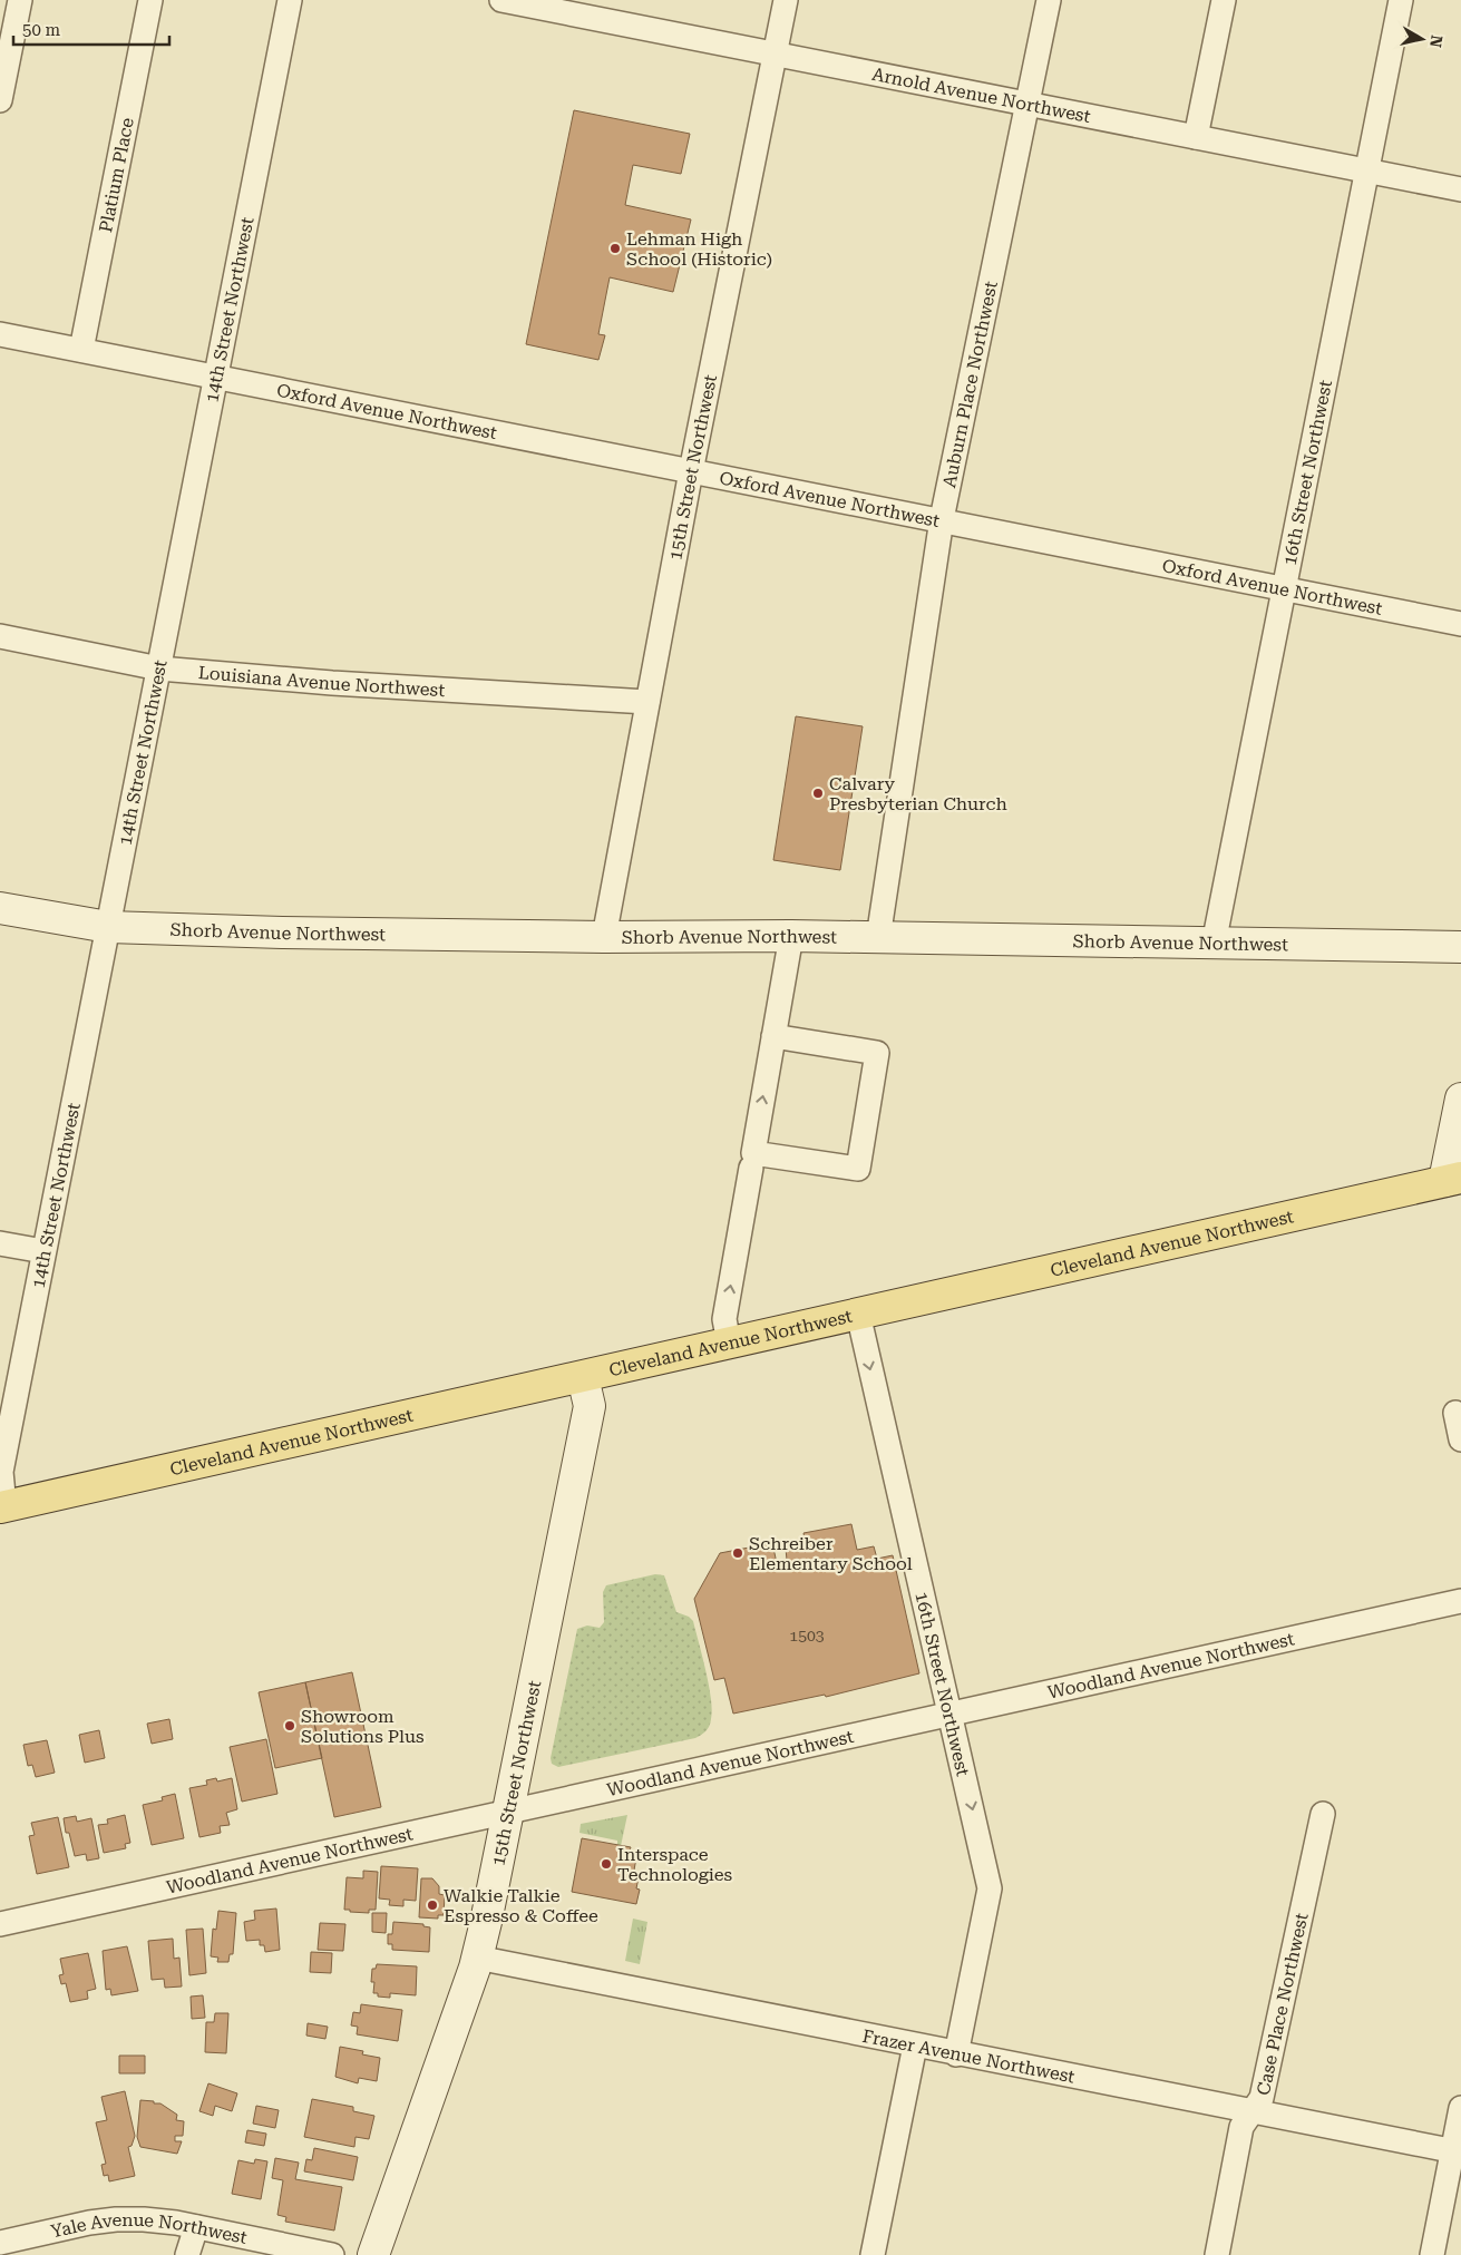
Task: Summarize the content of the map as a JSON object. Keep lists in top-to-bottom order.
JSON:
{
  "streets": {
    "main road": ["Cleveland Avenue Northwest"],
    "street": [
      "Arnold Avenue Northwest",
      "Platium Place",
      "14th Street Northwest",
      "Auburn Place Northwest",
      "Oxford Avenue Northwest",
      "15th Street Northwest",
      "16th Street Northwest",
      "Louisiana Avenue Northwest",
      "Shorb Avenue Northwest",
      "Woodland Avenue Northwest",
      "Case Place Northwest",
      "Frazer Avenue Northwest",
      "Yale Avenue Northwest"
    ]
  },
  "crossings": [
    ["Arnold Avenue Northwest", "Auburn Place Northwest"],
    ["Arnold Avenue Northwest", "15th Street Northwest"],
    ["Arnold Avenue Northwest", "16th Street Northwest"],
    ["Platium Place", "Oxford Avenue Northwest"],
    ["14th Street Northwest", "Oxford Avenue Northwest"],
    ["14th Street Northwest", "Louisiana Avenue Northwest"],
    ["14th Street Northwest", "Shorb Avenue Northwest"],
    ["14th Street Northwest", "Cleveland Avenue Northwest"],
    ["Auburn Place Northwest", "Oxford Avenue Northwest"],
    ["Auburn Place Northwest", "Shorb Avenue Northwest"],
    ["Oxford Avenue Northwest", "15th Street Northwest"],
    ["Oxford Avenue Northwest", "16th Street Northwest"],
    ["15th Street Northwest", "Louisiana Avenue Northwest"],
    ["15th Street Northwest", "Shorb Avenue Northwest"],
    ["15th Street Northwest", "Cleveland Avenue Northwest"],
    ["15th Street Northwest", "Woodland Avenue Northwest"],
    ["15th Street Northwest", "Frazer Avenue Northwest"],
    ["16th Street Northwest", "Shorb Avenue Northwest"],
    ["16th Street Northwest", "Cleveland Avenue Northwest"],
    ["16th Street Northwest", "Woodland Avenue Northwest"],
    ["16th Street Northwest", "Frazer Avenue Northwest"],
    ["Case Place Northwest", "Frazer Avenue Northwest"]
  ],
  "one_way": ["16th Street Northwest"],
  "places": [
    "Lehman High School (Historic)",
    "Calvary Presbyterian Church",
    "Schreiber Elementary School",
    "Showroom Solutions Plus",
    "Interspace Technologies",
    "Walkie Talkie Espresso & Coffee"
  ],
  "house_numbers": ["1503"],
  "scale_bar": "50 m",
  "north": "right"
}
